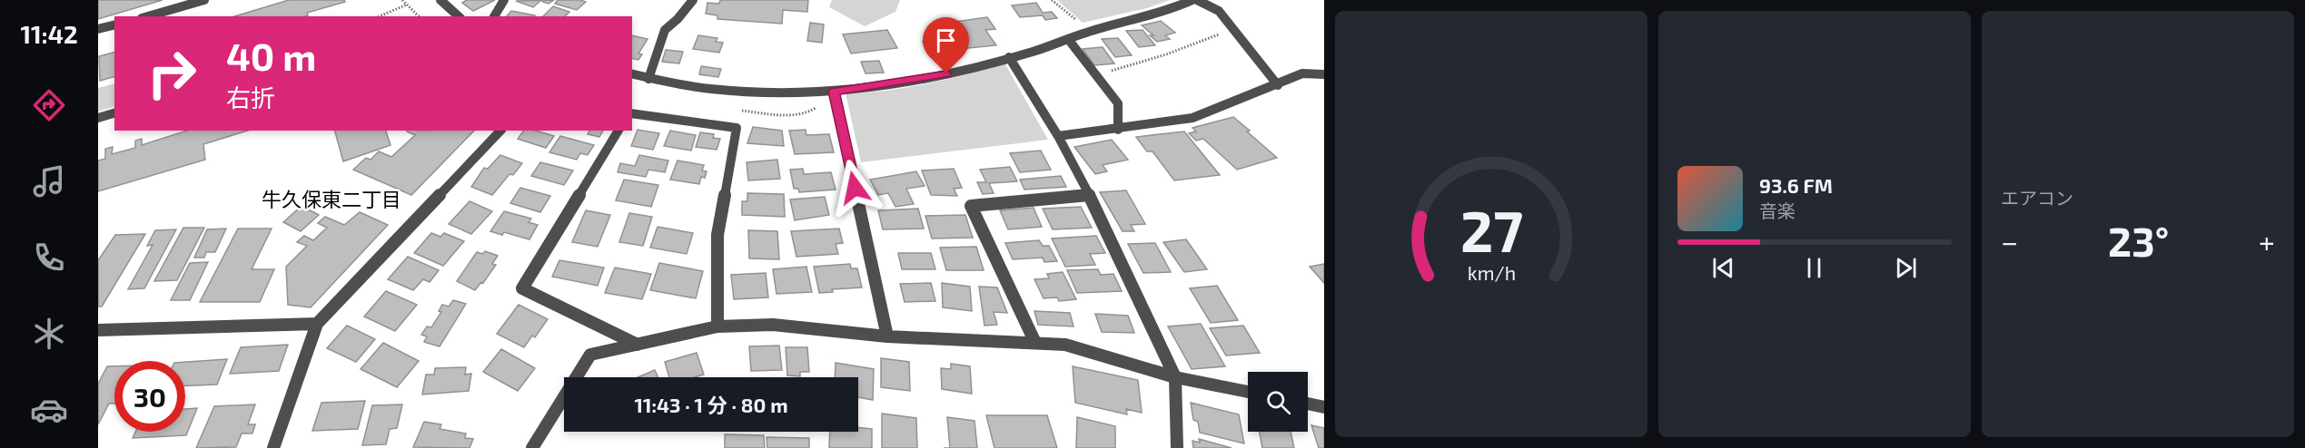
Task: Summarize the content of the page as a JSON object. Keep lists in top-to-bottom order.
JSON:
{
  "districts": ["牛久保東二丁目"],
  "page": {
    "tabs": "11:42",
    "tile": "エアコン",
    "turn": ["40 m", "右折"],
    "song": ["93.6 FM", "音楽"],
    "heat": ["−", "23°", "+"],
    "limit": "30",
    "trip": "11:43 · 1 分 · 80 m",
    "gauge": ["27", "km/h"]
  }
}
